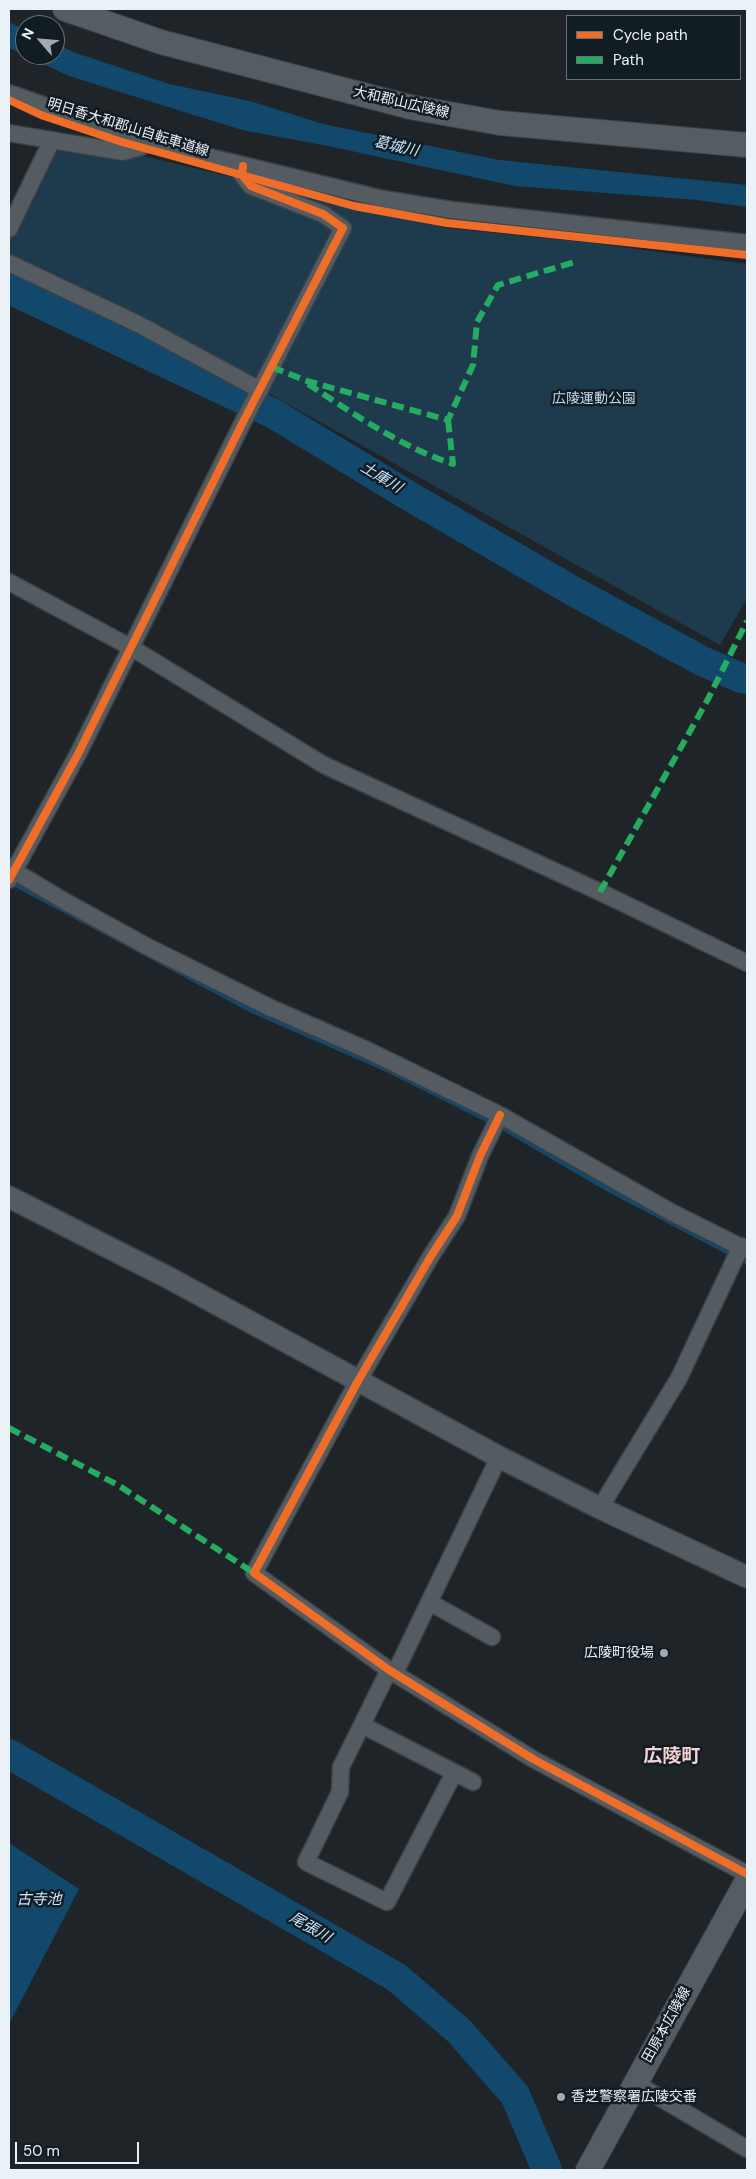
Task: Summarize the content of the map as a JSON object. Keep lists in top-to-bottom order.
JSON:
{
  "streets": {
    "main road": ["大和郡山広陵線", "田原本広陵線"],
    "cycle path": ["明日香大和郡山自転車道線"]
  },
  "districts": ["広陵町"],
  "water": [
    "葛城川",
    "土庫川",
    "古寺池",
    "尾張川"
  ],
  "parks": ["広陵運動公園"],
  "places": ["広陵町役場", "香芝警察署広陵交番"],
  "legend": ["Cycle path", "Path"],
  "scale_bar": "50 m",
  "north": "top left"
}
